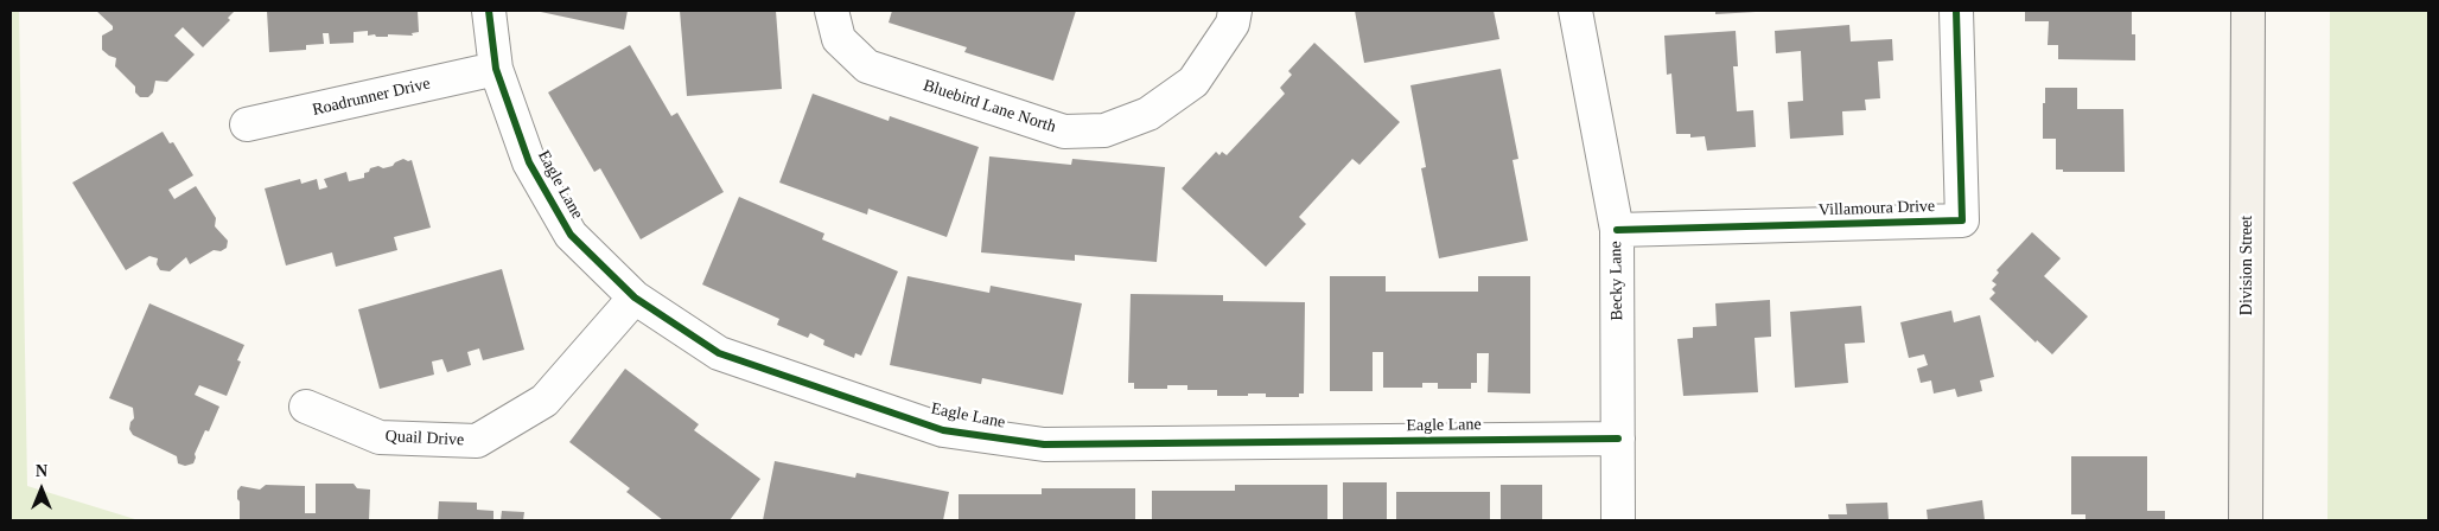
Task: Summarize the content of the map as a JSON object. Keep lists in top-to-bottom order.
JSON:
{
  "streets": {
    "street": [
      "Roadrunner Drive",
      "Bluebird Lane North",
      "Eagle Lane",
      "Villamoura Drive",
      "Division Street",
      "Becky Lane",
      "Quail Drive"
    ]
  },
  "crossings": [
    ["Roadrunner Drive", "Eagle Lane"],
    ["Eagle Lane", "Becky Lane"],
    ["Eagle Lane", "Quail Drive"],
    ["Villamoura Drive", "Becky Lane"]
  ],
  "north": "top"
}
